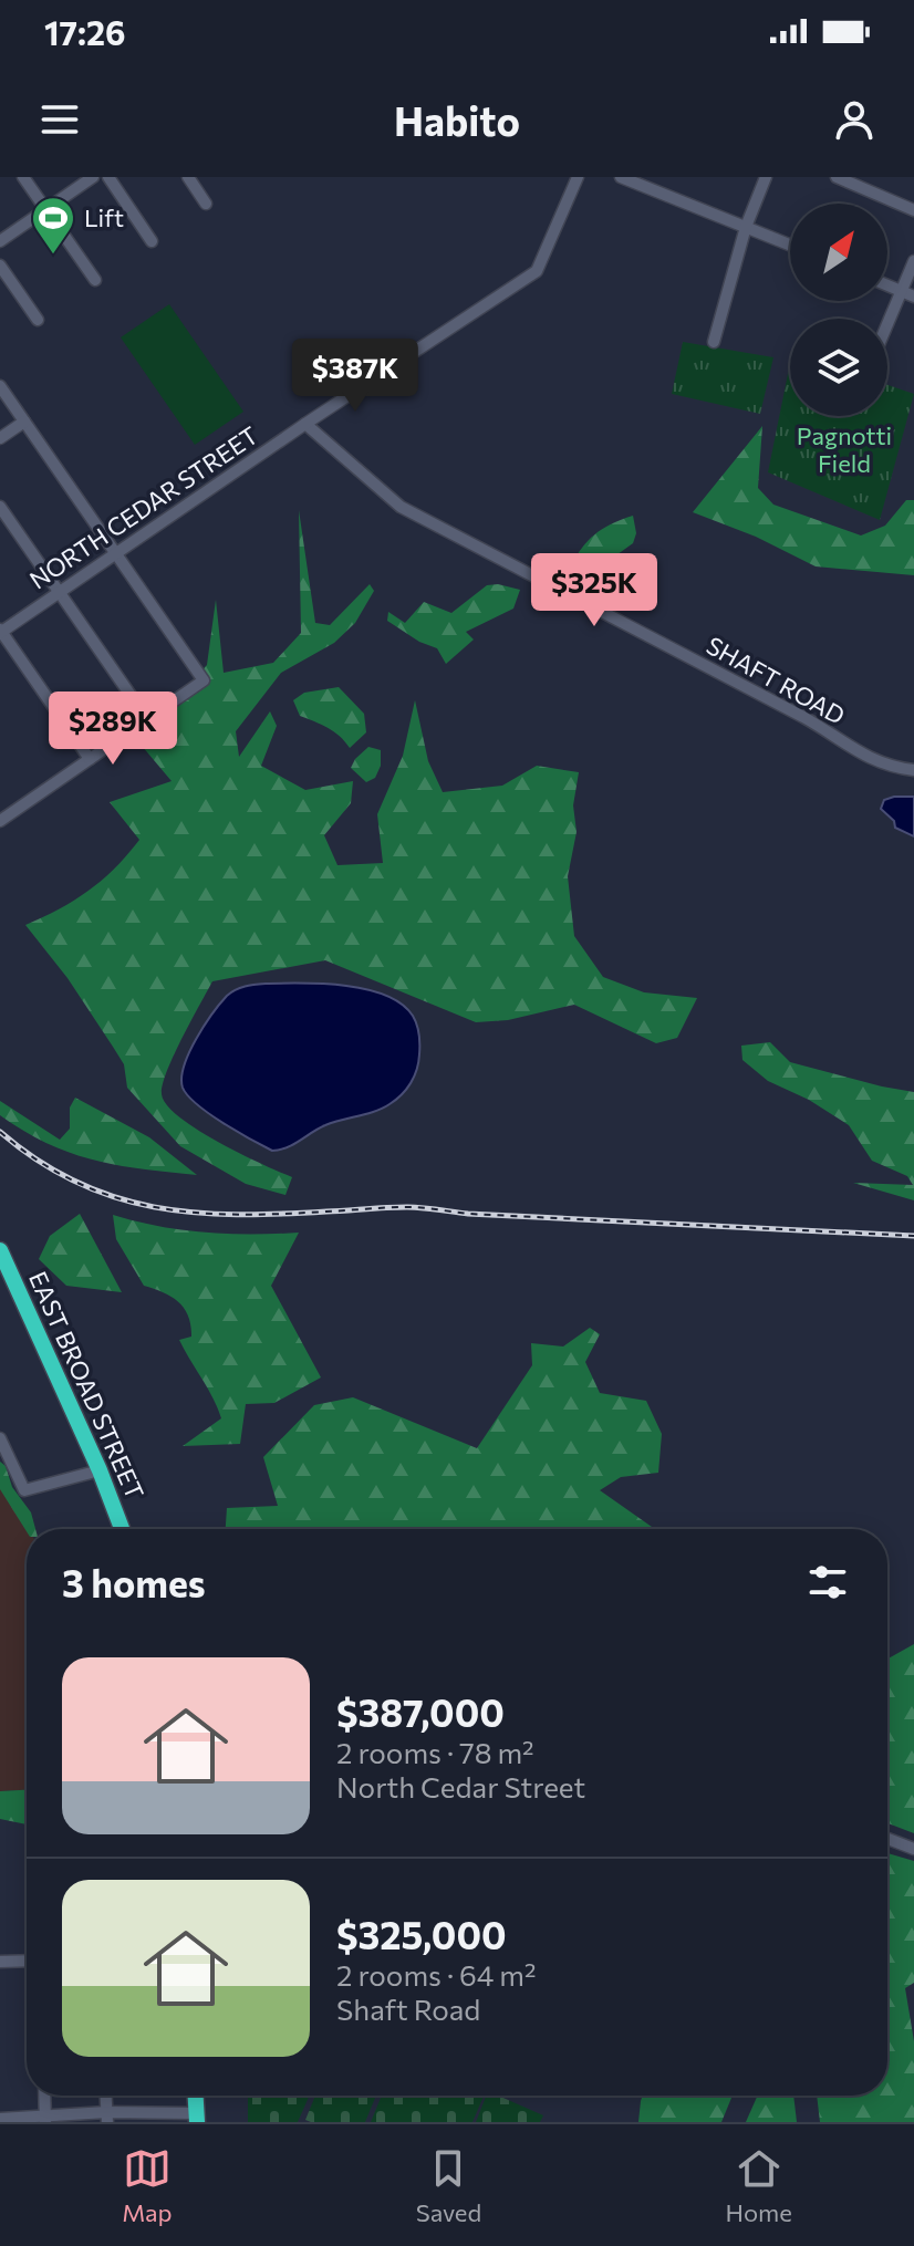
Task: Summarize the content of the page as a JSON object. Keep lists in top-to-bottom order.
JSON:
{
  "streets": {
    "highway": ["EAST BROAD STREET"],
    "street": ["NORTH CEDAR STREET", "SHAFT ROAD"]
  },
  "crossings": [
    ["NORTH CEDAR STREET", "SHAFT ROAD"]
  ],
  "parks": ["Pagnotti Field"],
  "places": {
    "sports": ["Lift"]
  },
  "north": "top right",
  "page": {
    "status": "17:26",
    "header": "Habito",
    "price": ["$387K", "$325K", "$289K"],
    "heading": "3 homes",
    "list": [
      {
        "name": "$387,000",
        "note": "2 rooms · 78 m² · North Cedar Street"
      },
      {
        "name": "$325,000",
        "note": "2 rooms · 64 m² · Shaft Road"
      }
    ],
    "tabs": ["Map", "Saved", "Home"]
  }
}
